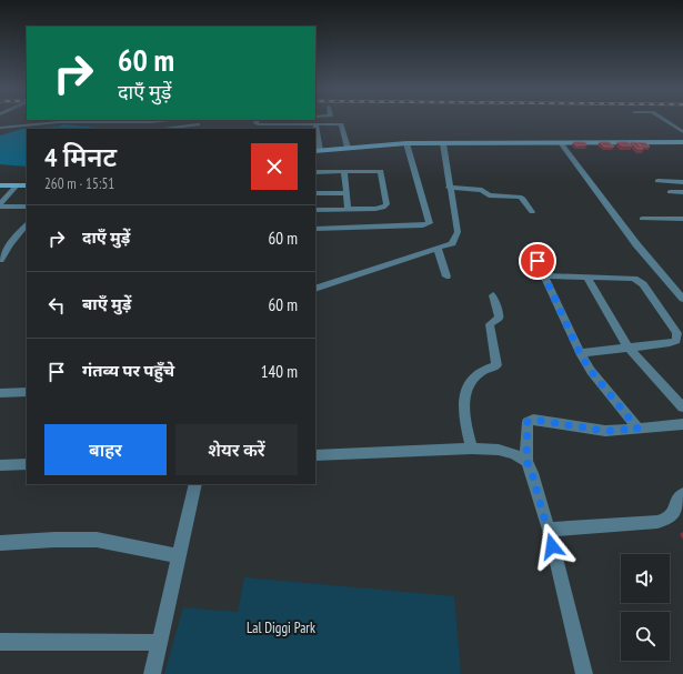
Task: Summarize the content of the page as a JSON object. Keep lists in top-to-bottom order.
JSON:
{
  "parks": ["Lal Diggi Park"],
  "page": {
    "turn": ["60 m", "दाएँ मुड़ें"],
    "heading": ["4 मिनट", "260 m · 15:51"],
    "list": [
      {
        "name": "दाएँ मुड़ें",
        "value": "60 m"
      },
      {
        "name": "बाएँ मुड़ें",
        "value": "60 m"
      },
      {
        "name": "गंतव्य पर पहुँचे",
        "value": "140 m"
      }
    ],
    "buttons": ["बाहर", "शेयर करें"]
  }
}
